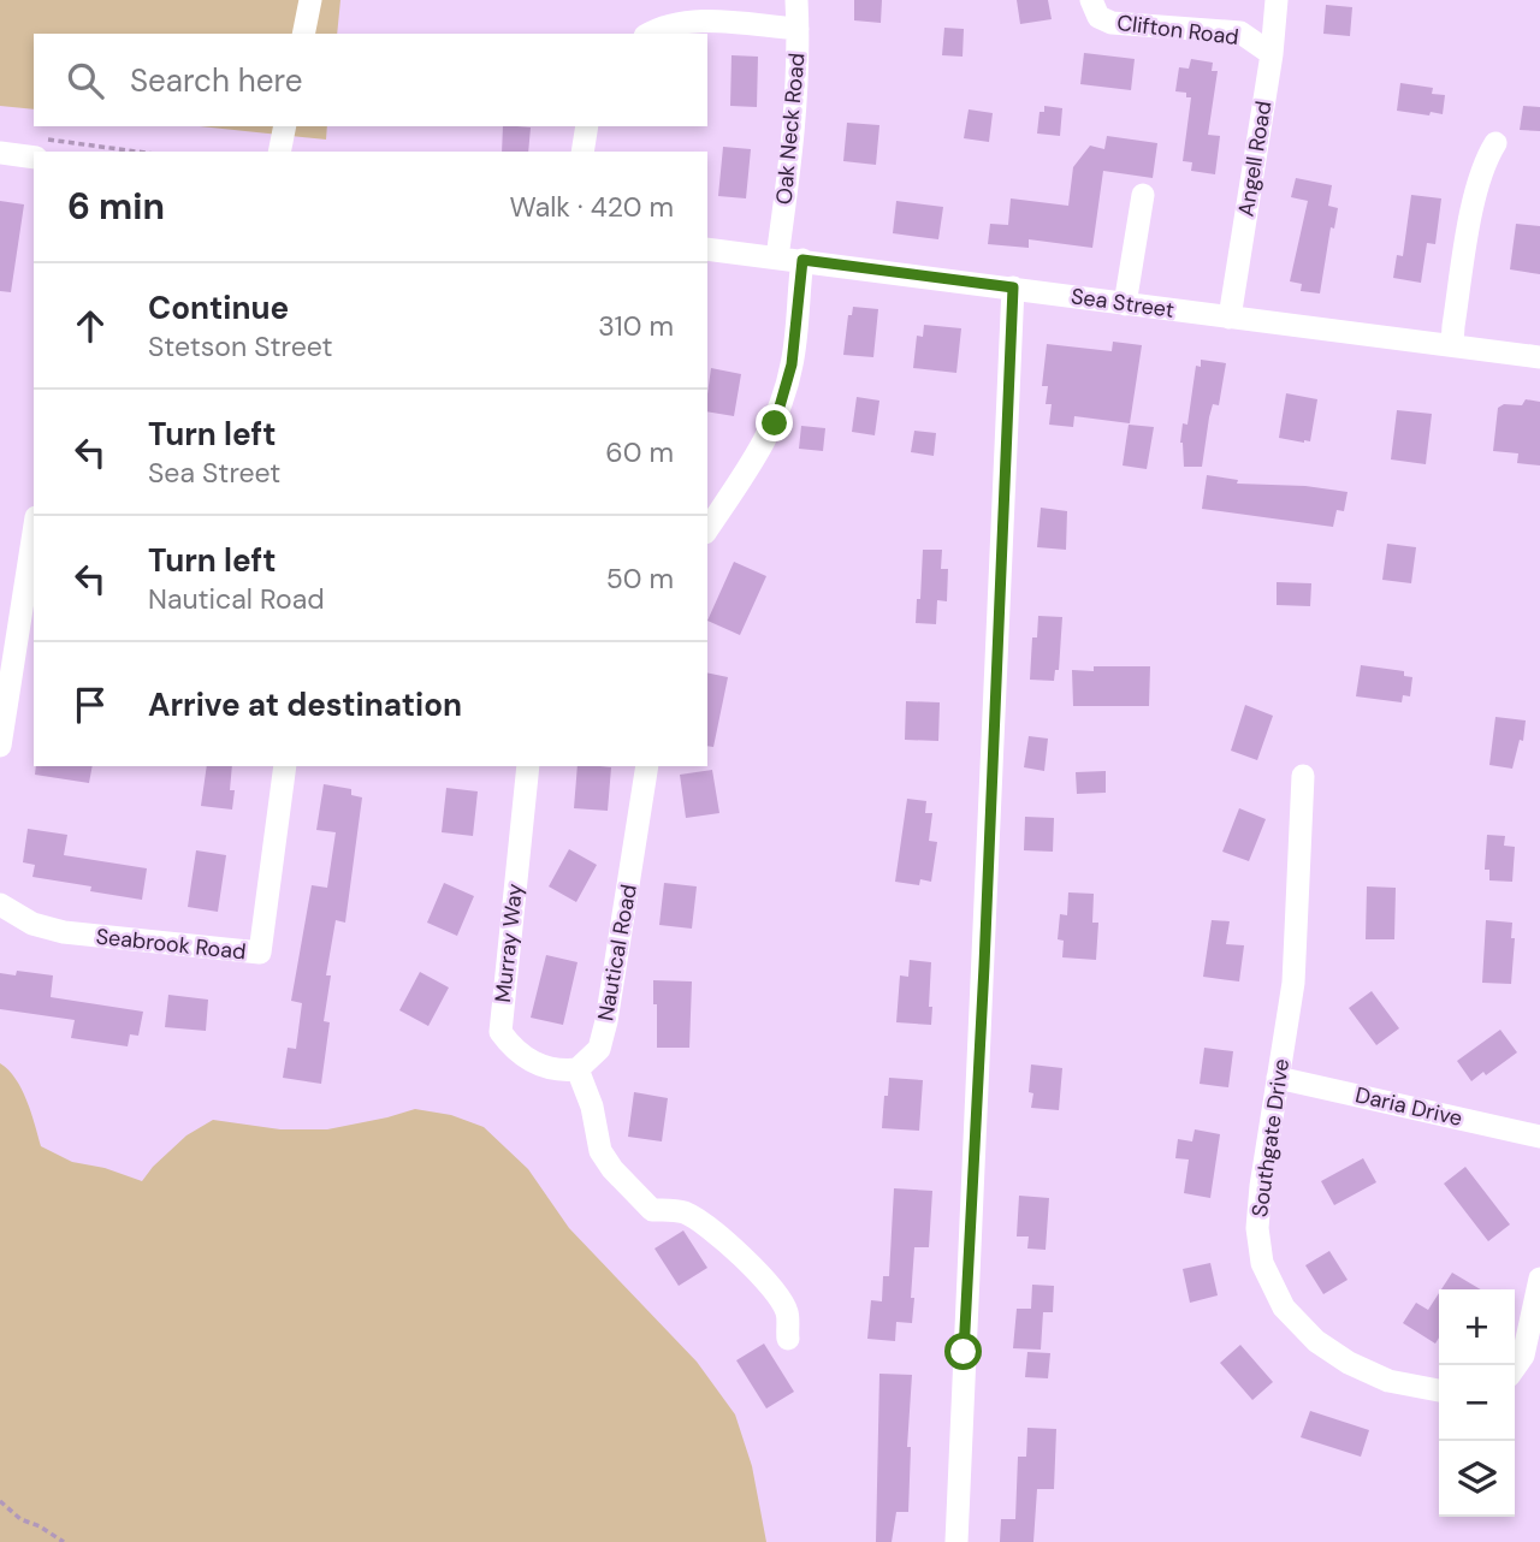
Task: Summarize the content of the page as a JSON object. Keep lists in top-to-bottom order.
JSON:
{
  "streets": {
    "street": [
      "Clifton Road",
      "Oak Neck Road",
      "Angell Road",
      "Sea Street",
      "Murray Way",
      "Seabrook Road",
      "Nautical Road",
      "Daria Drive",
      "Southgate Drive"
    ]
  },
  "crossings": [
    ["Clifton Road", "Angell Road"],
    ["Oak Neck Road", "Sea Street"],
    ["Angell Road", "Sea Street"],
    ["Murray Way", "Nautical Road"],
    ["Daria Drive", "Southgate Drive"]
  ],
  "page": {
    "search": "Search here",
    "heading": ["6 min", "Walk · 420 m"],
    "list": [
      ["Continue", "Stetson Street", "310 m"],
      ["Turn left", "Sea Street", "60 m"],
      ["Turn left", "Nautical Road", "50 m"],
      "Arrive at destination"
    ],
    "map_buttons": ["+", "−"]
  }
}
